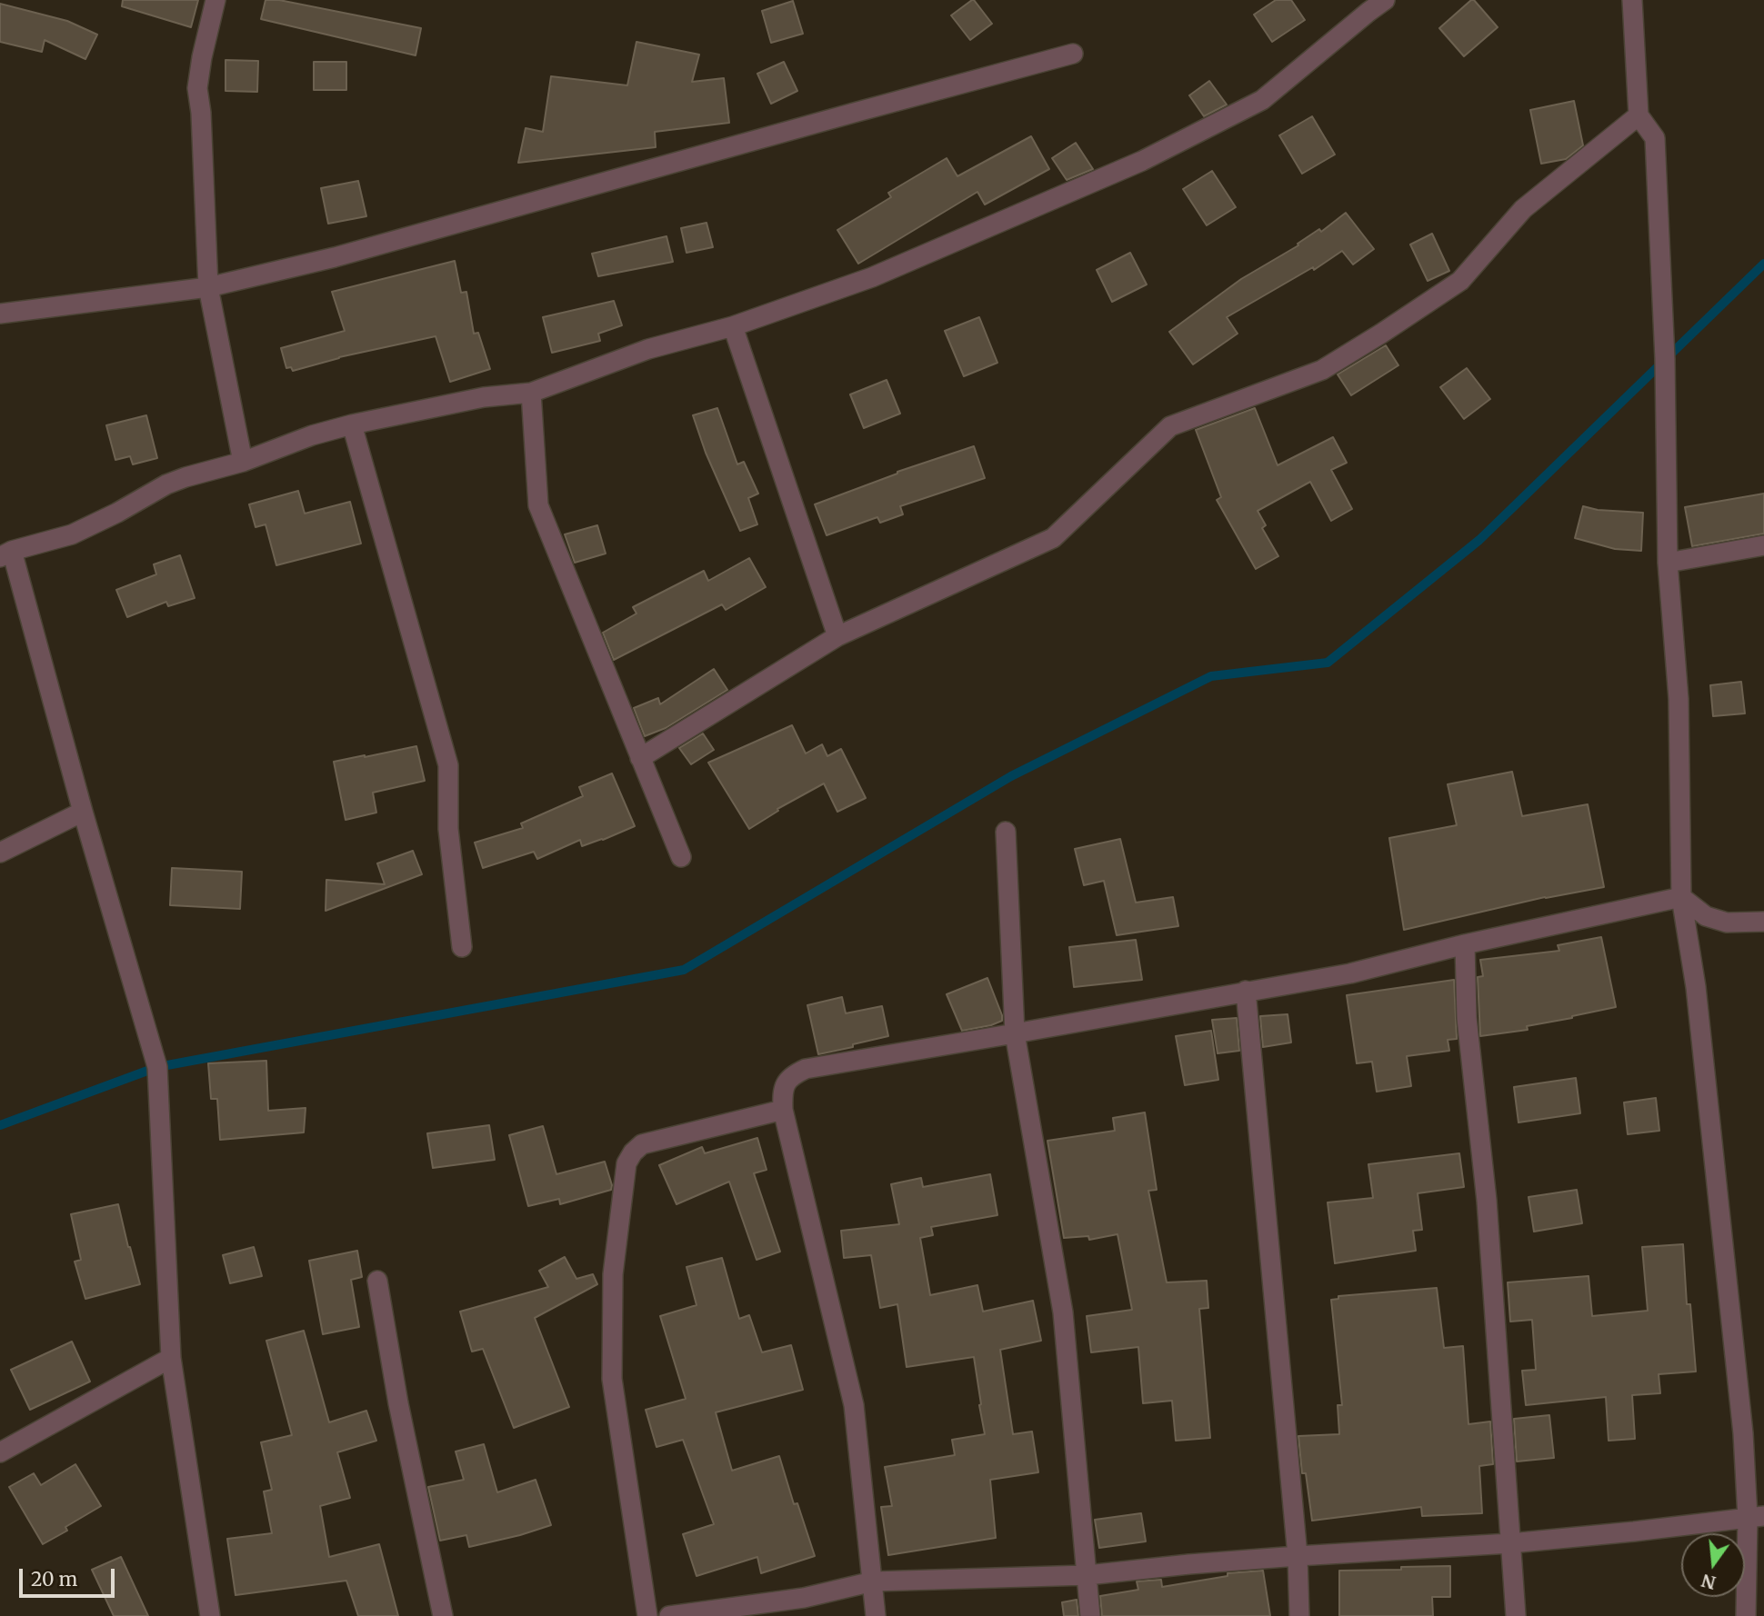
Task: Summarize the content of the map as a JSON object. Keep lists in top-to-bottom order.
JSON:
{
  "scale_bar": "20 m",
  "north": "bottom"
}
